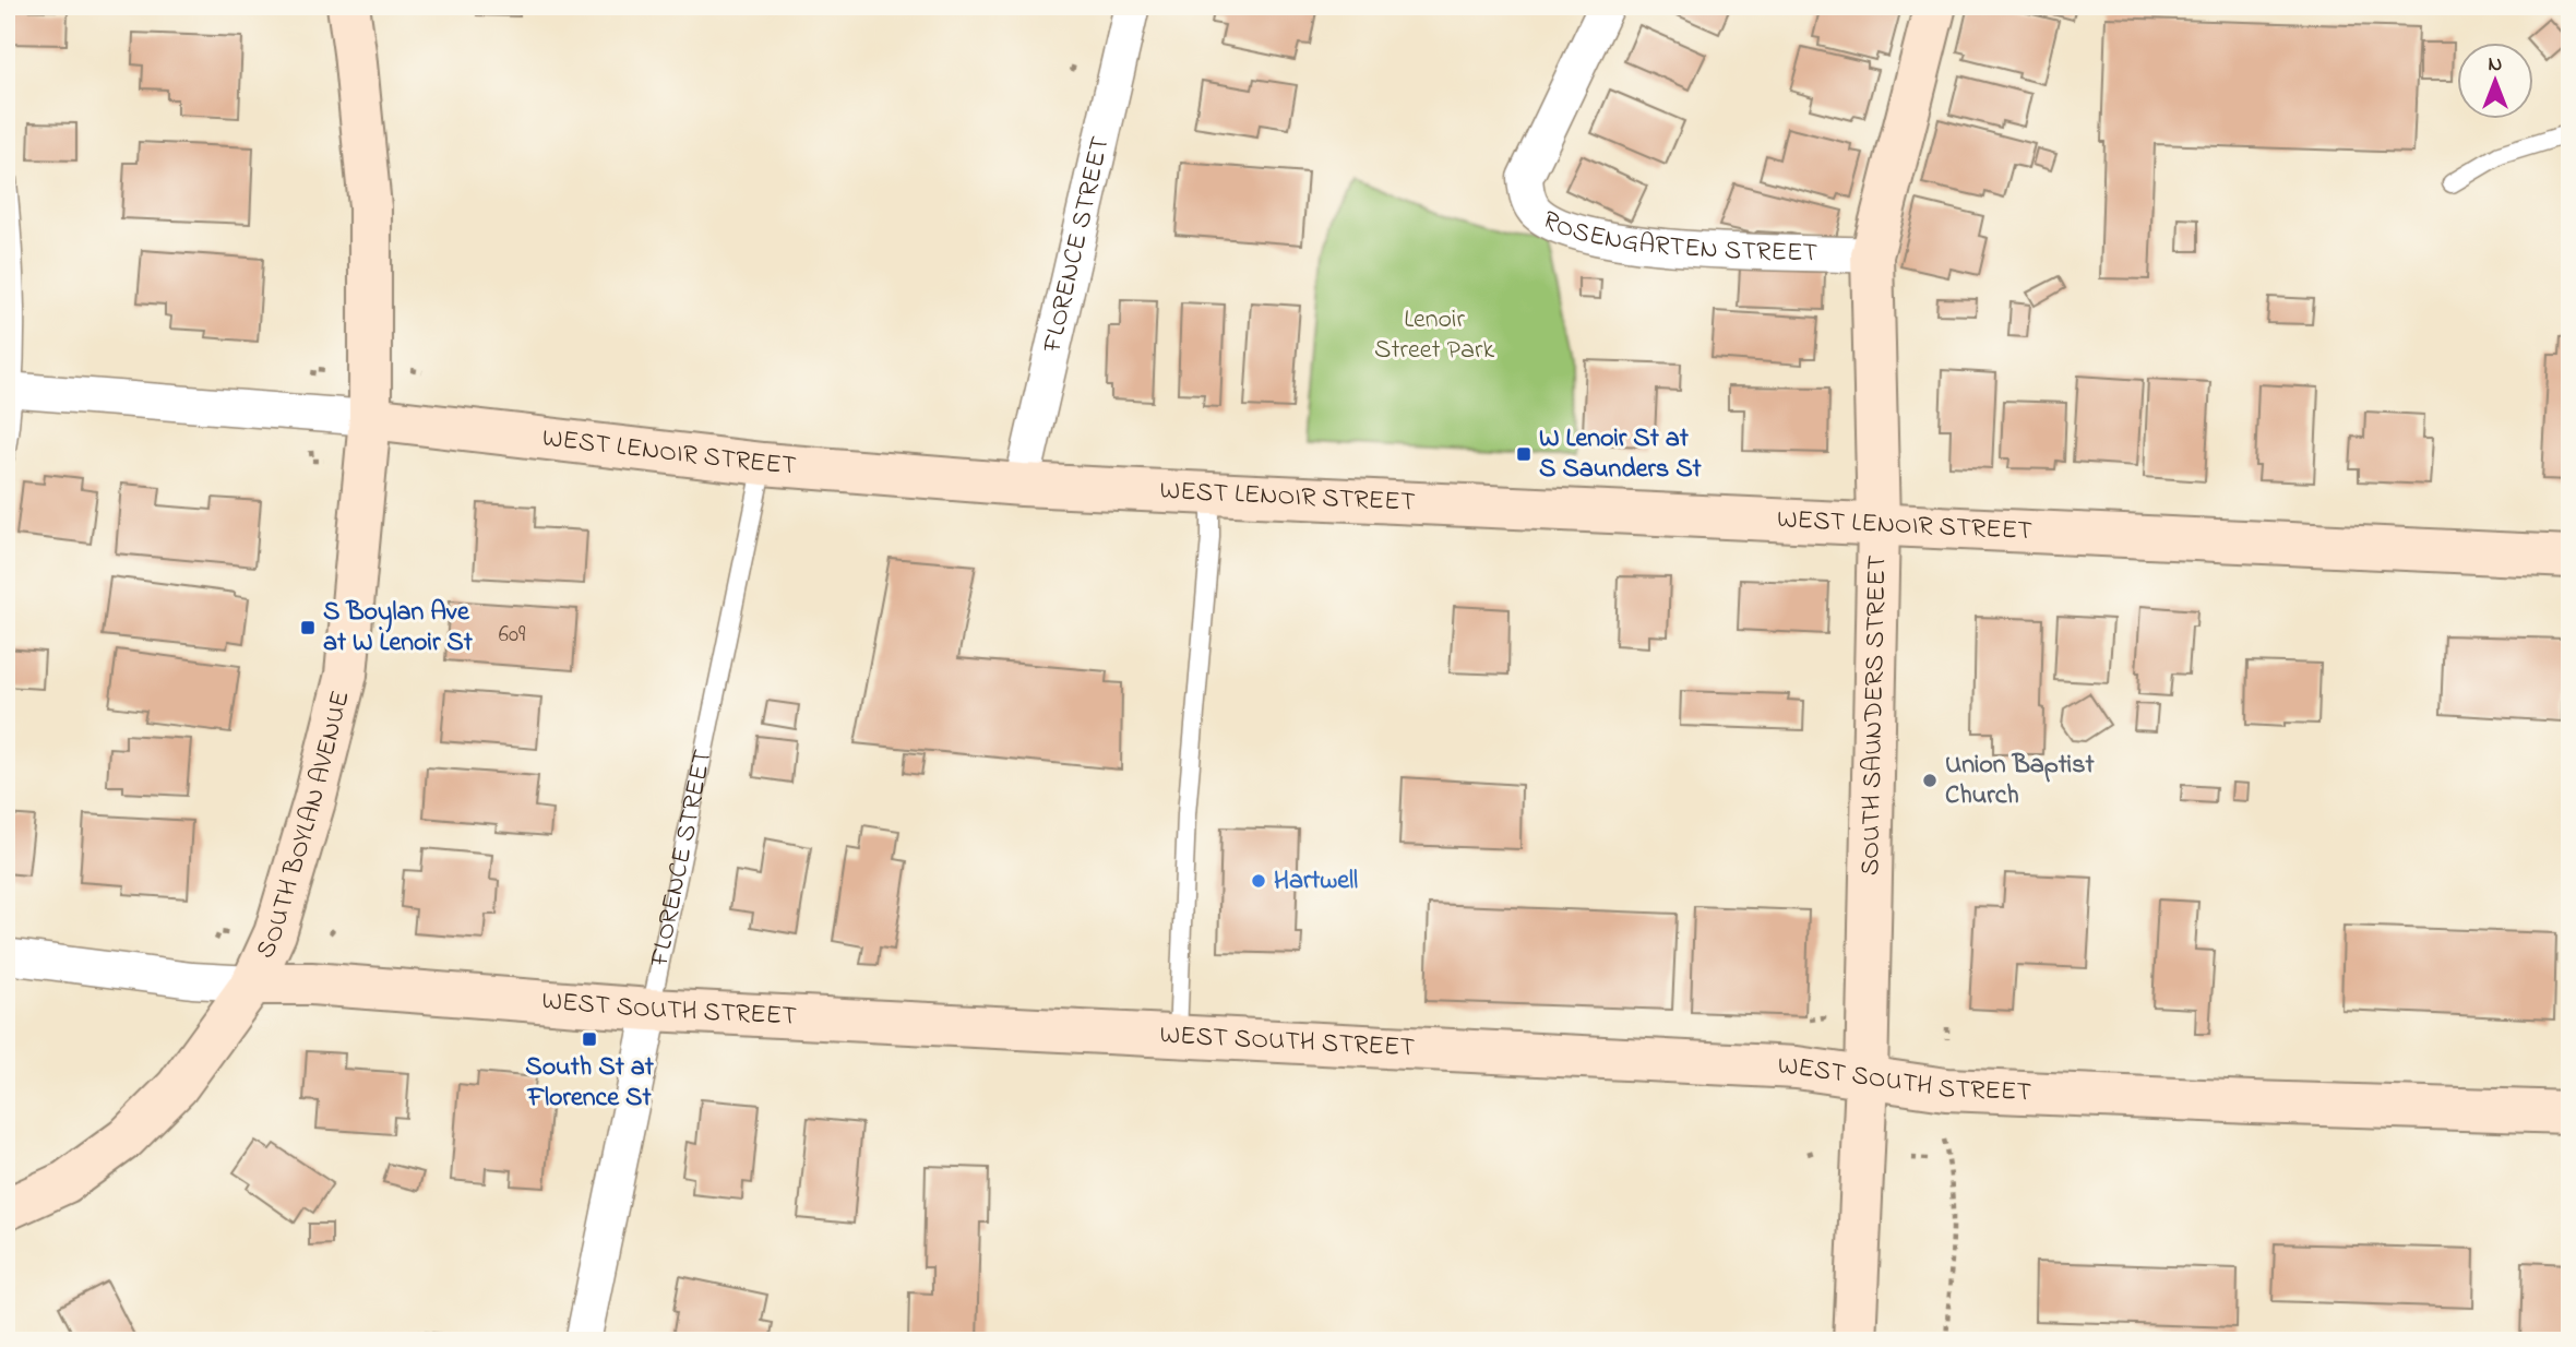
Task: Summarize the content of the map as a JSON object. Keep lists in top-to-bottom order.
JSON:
{
  "streets": {
    "street": [
      "ROSENGARTEN STREET",
      "FLORENCE STREET",
      "WEST LENOIR STREET",
      "SOUTH SAUNDERS STREET",
      "SOUTH BOYLAN AVENUE",
      "WEST SOUTH STREET"
    ]
  },
  "crossings": [
    ["ROSENGARTEN STREET", "SOUTH SAUNDERS STREET"],
    ["FLORENCE STREET", "WEST LENOIR STREET"],
    ["FLORENCE STREET", "WEST SOUTH STREET"],
    ["WEST LENOIR STREET", "SOUTH SAUNDERS STREET"],
    ["WEST LENOIR STREET", "SOUTH BOYLAN AVENUE"],
    ["SOUTH SAUNDERS STREET", "WEST SOUTH STREET"],
    ["SOUTH BOYLAN AVENUE", "WEST SOUTH STREET"]
  ],
  "parks": ["Lenoir Street Park"],
  "places": {
    "transit": ["W Lenoir St at S Saunders St", "S Boylan Ave at W Lenoir St", "South St at Florence St"],
    "other": ["Union Baptist Church", "Hartwell"]
  },
  "house_numbers": ["609"],
  "north": "top"
}
